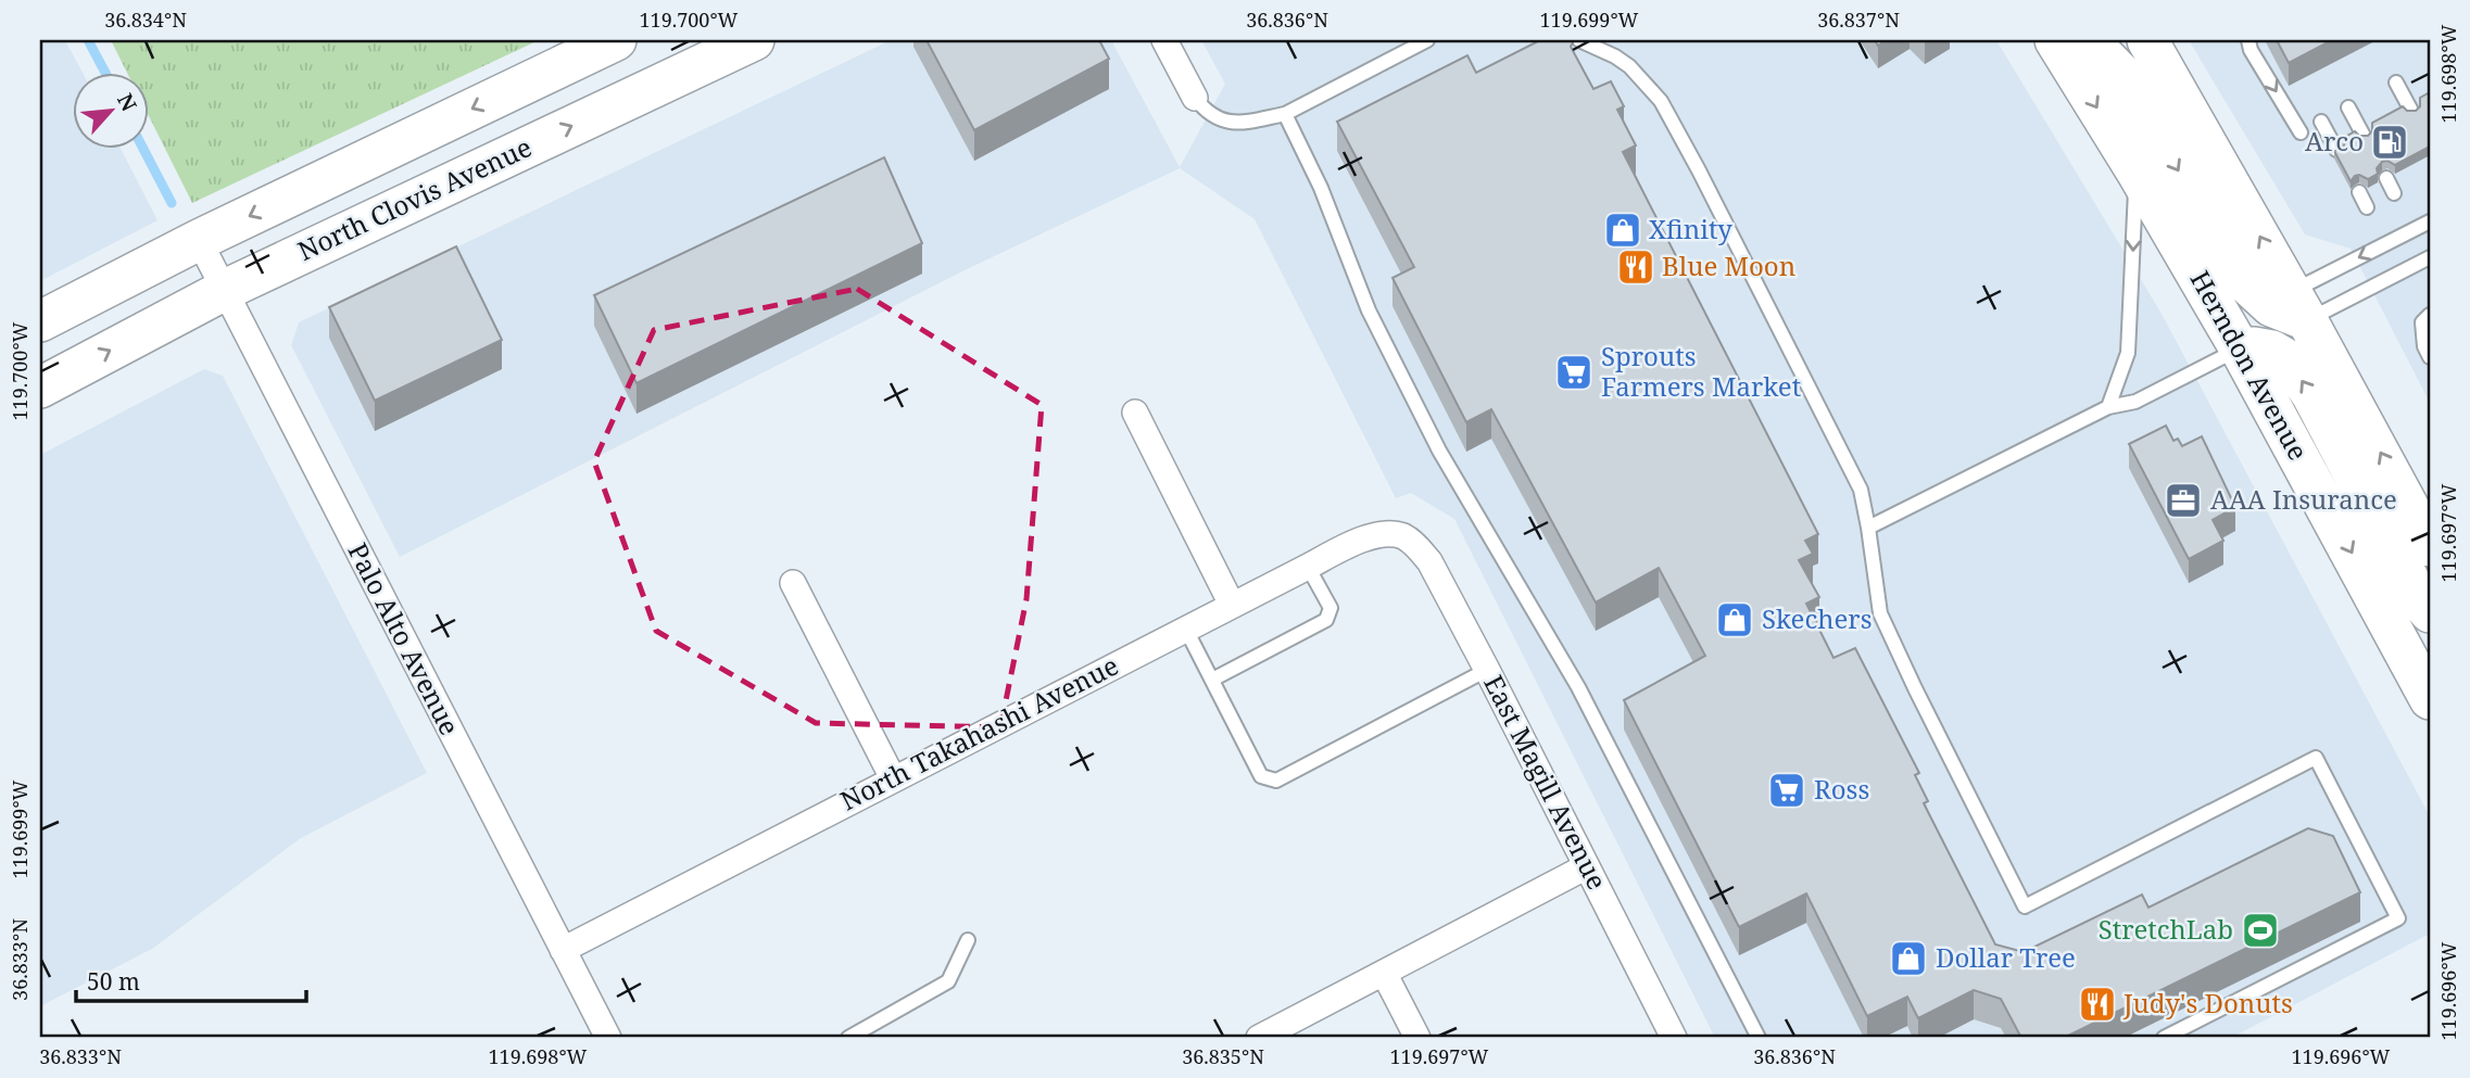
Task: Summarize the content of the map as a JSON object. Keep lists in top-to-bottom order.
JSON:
{
  "streets": {
    "main road": ["North Clovis Avenue", "Herndon Avenue"],
    "street": ["Palo Alto Avenue", "North Takahashi Avenue", "East Magill Avenue"]
  },
  "crossings": [
    ["North Clovis Avenue", "Palo Alto Avenue"],
    ["Palo Alto Avenue", "North Takahashi Avenue"],
    ["North Takahashi Avenue", "East Magill Avenue"]
  ],
  "places": {
    "fuel station": ["Arco"],
    "shop": ["Xfinity", "Skechers", "Dollar Tree"],
    "restaurant": ["Blue Moon", "Judy's Donuts"],
    "supermarket": ["Sprouts Farmers Market", "Ross"],
    "office": ["AAA Insurance"],
    "sports": ["StretchLab"]
  },
  "scale_bar": "50 m",
  "north": "top right",
  "coordinates": [
    "36.834°N",
    "119.700°W",
    "36.836°N",
    "119.699°W",
    "36.837°N",
    "119.698°W",
    "119.697°W",
    "36.833°N",
    "119.696°W",
    "36.835°N"
  ]
}
